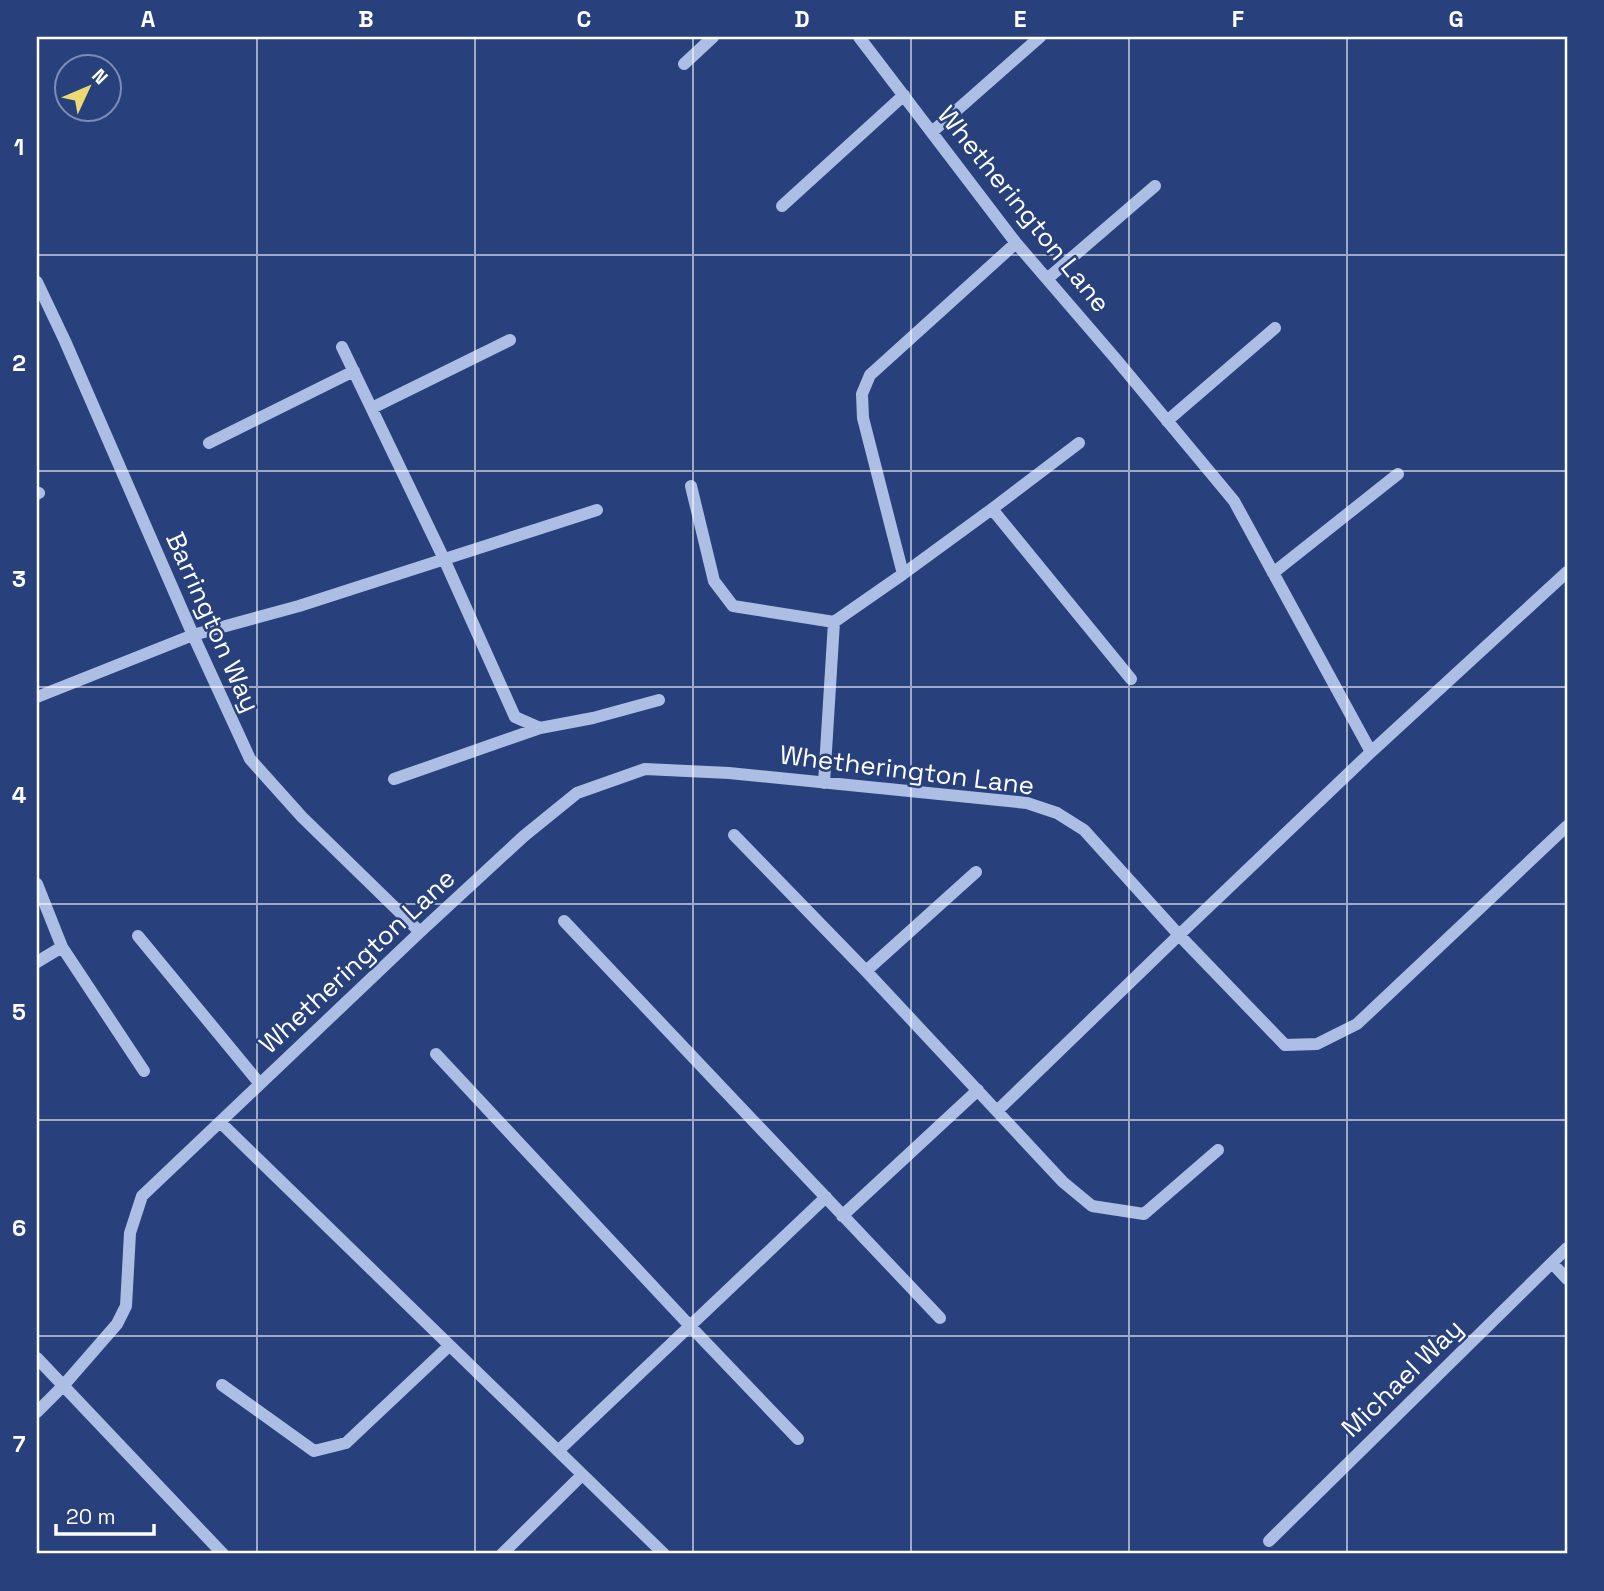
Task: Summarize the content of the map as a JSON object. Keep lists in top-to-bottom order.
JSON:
{
  "streets": {
    "street": ["Whetherington Lane", "Barrington Way", "Michael Way"]
  },
  "crossings": [
    ["Whetherington Lane", "Barrington Way"]
  ],
  "scale_bar": "20 m",
  "north": "top right",
  "grid": {
    "columns": [
      "A",
      "B",
      "C",
      "D",
      "E",
      "F",
      "G"
    ],
    "rows": [
      "1",
      "2",
      "3",
      "4",
      "5",
      "6",
      "7"
    ]
  }
}
